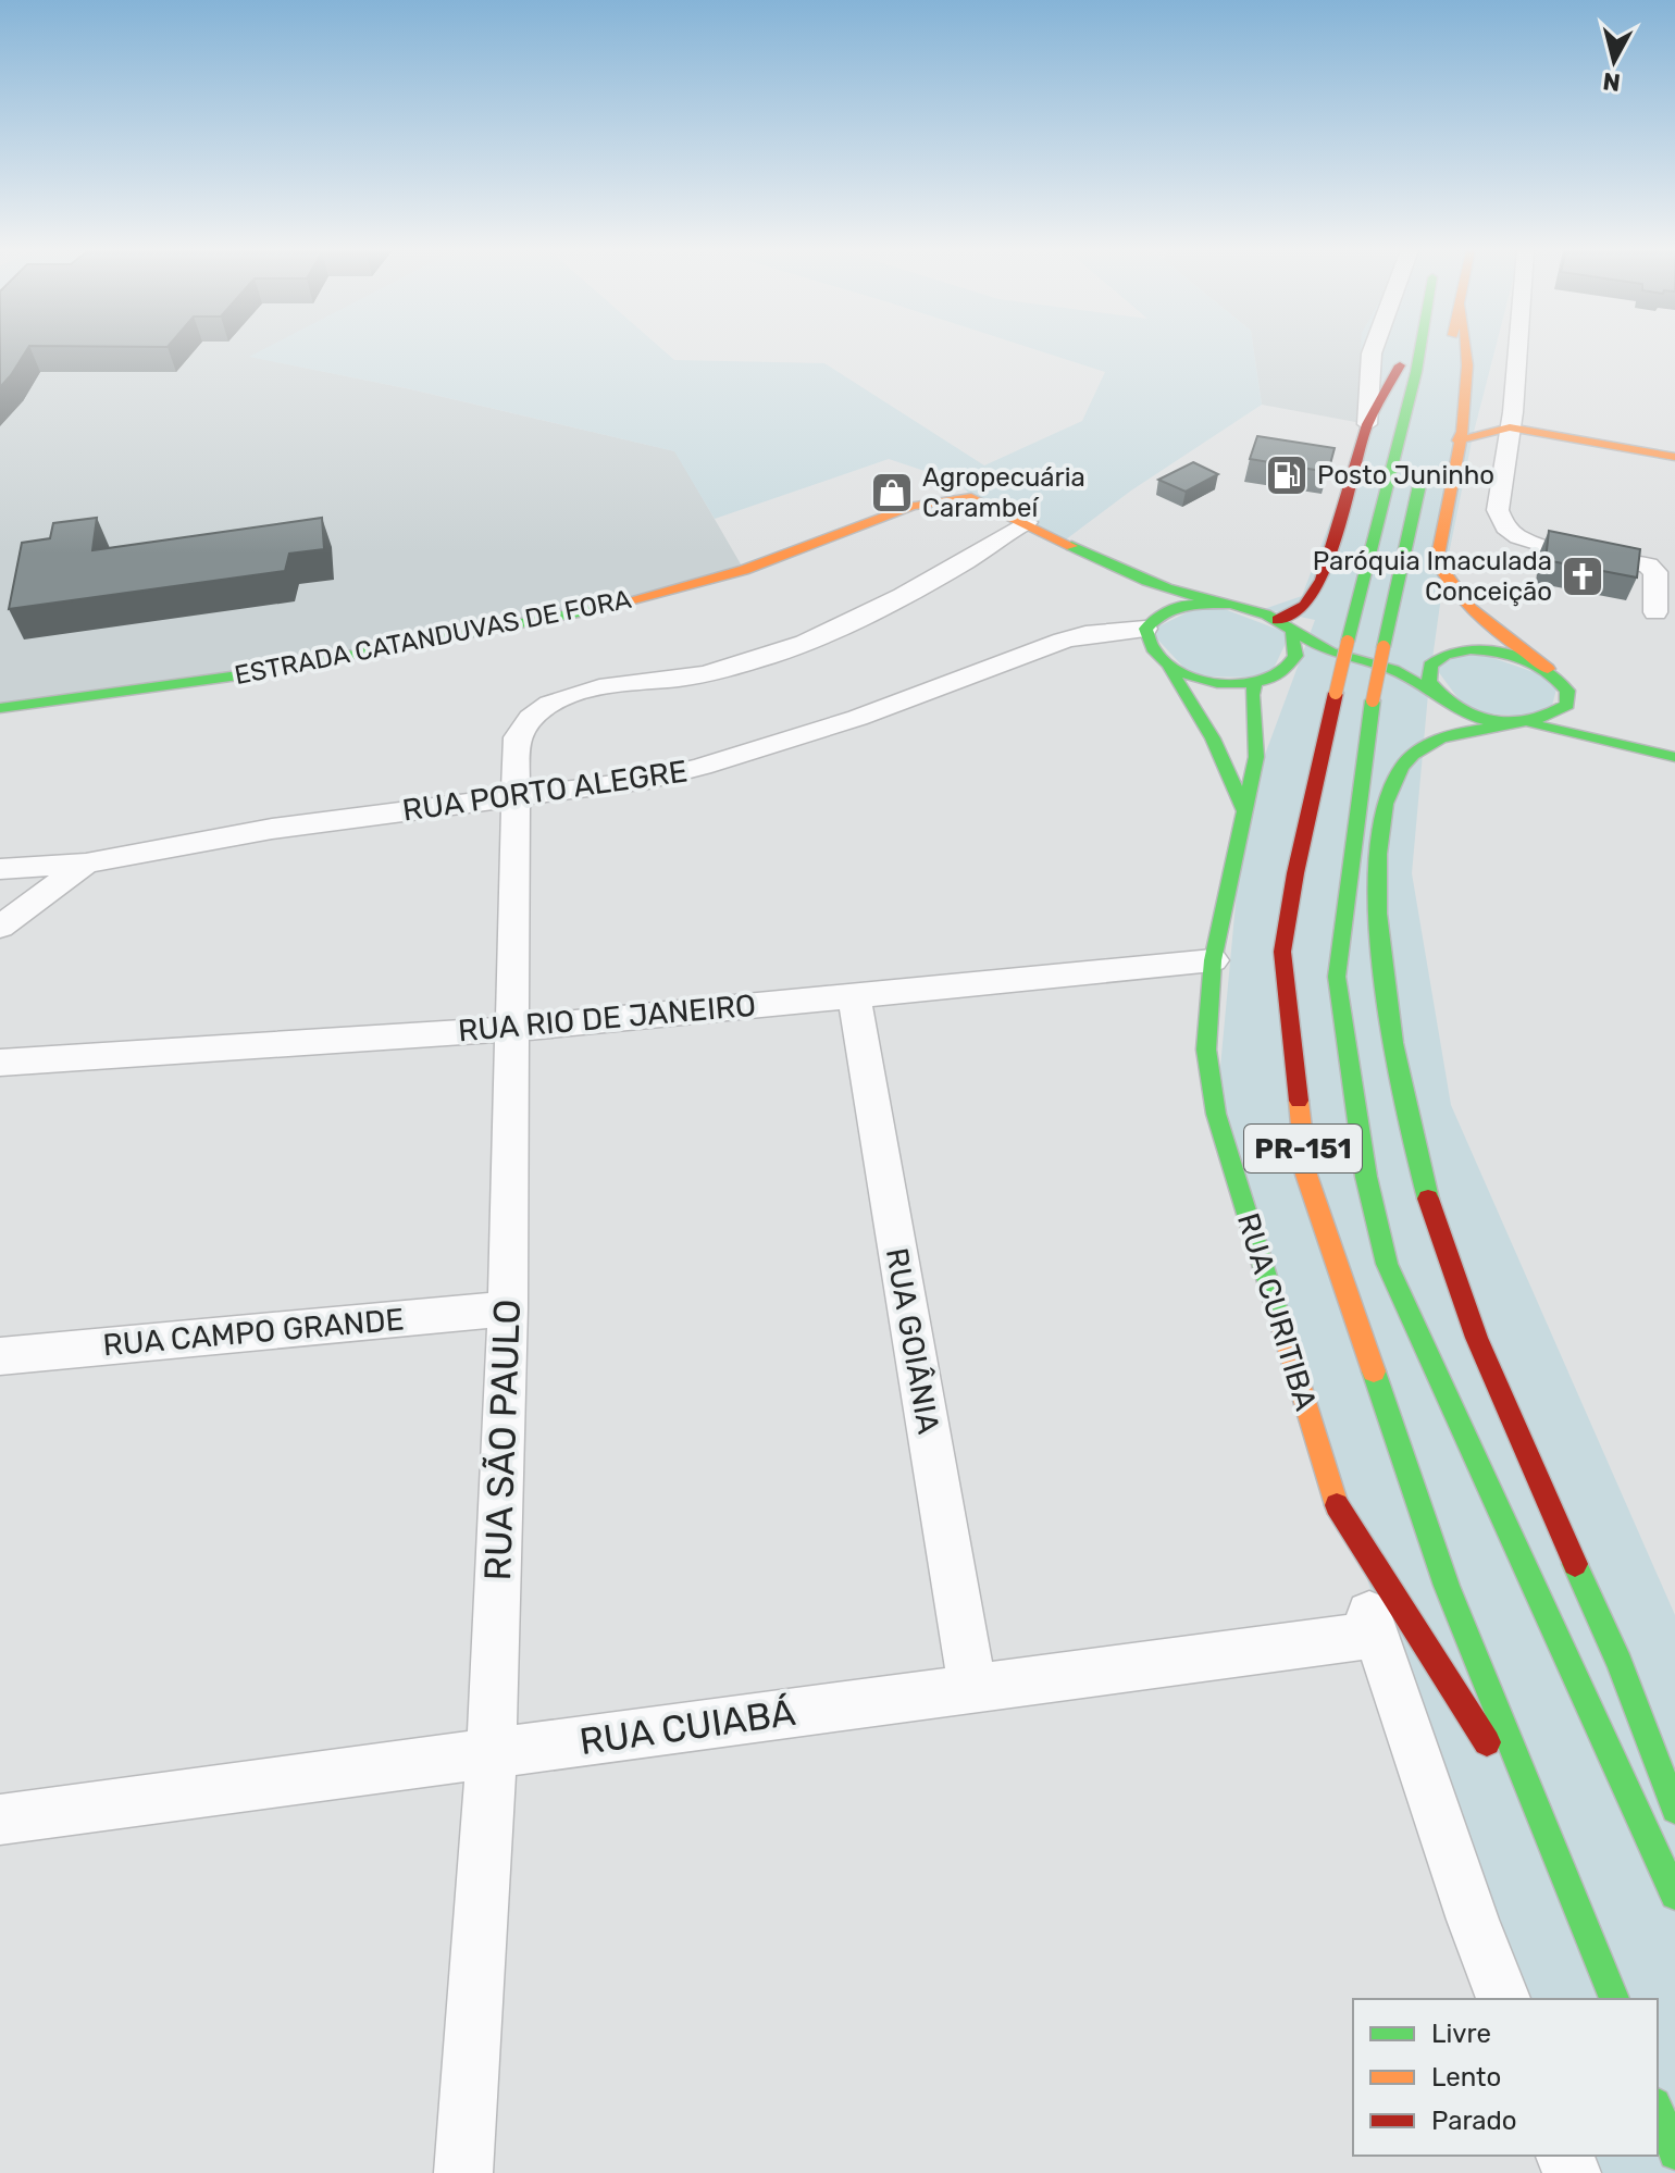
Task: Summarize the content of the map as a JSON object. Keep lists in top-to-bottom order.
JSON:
{
  "streets": {
    "main road": ["ESTRADA CATANDUVAS DE FORA", "PR-151", "RUA CURITIBA"],
    "street": [
      "RUA PORTO ALEGRE",
      "RUA RIO DE JANEIRO",
      "RUA CAMPO GRANDE",
      "RUA GOIÂNIA",
      "RUA SÃO PAULO",
      "RUA CUIABÁ"
    ]
  },
  "crossings": [
    ["ESTRADA CATANDUVAS DE FORA", "RUA SÃO PAULO"],
    ["RUA PORTO ALEGRE", "RUA SÃO PAULO"],
    ["RUA RIO DE JANEIRO", "RUA CURITIBA"],
    ["RUA RIO DE JANEIRO", "RUA GOIÂNIA"],
    ["RUA RIO DE JANEIRO", "RUA SÃO PAULO"],
    ["PR-151", "RUA CURITIBA"],
    ["RUA CAMPO GRANDE", "RUA SÃO PAULO"],
    ["RUA GOIÂNIA", "RUA CUIABÁ"],
    ["RUA SÃO PAULO", "RUA CUIABÁ"]
  ],
  "places": {
    "fuel station": ["Posto Juninho"],
    "shop": ["Agropecuária Carambeí"],
    "church": ["Paróquia Imaculada Conceição"]
  },
  "legend": ["Livre", "Lento", "Parado"],
  "north": "bottom"
}
